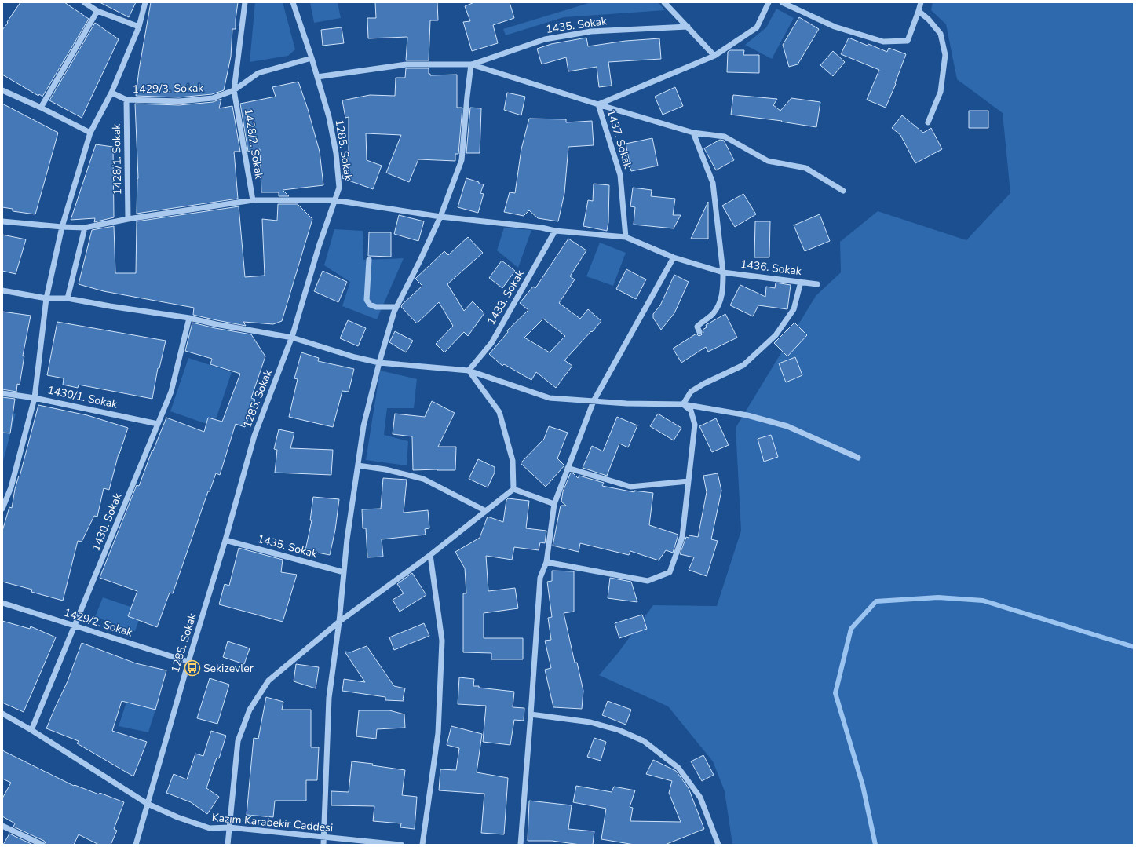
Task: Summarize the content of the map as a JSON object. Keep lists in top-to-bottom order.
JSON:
{
  "streets": {
    "street": [
      "1435. Sokak",
      "1429/3. Sokak",
      "1437. Sokak",
      "1428/2. Sokak",
      "1285. Sokak",
      "1428/1. Sokak",
      "1436. Sokak",
      "1433. Sokak",
      "1430/1. Sokak",
      "1430. Sokak",
      "1429/2. Sokak",
      "Kazım Karabekir Caddesi"
    ]
  },
  "crossings": [
    ["1435. Sokak", "1437. Sokak"],
    ["1435. Sokak", "1285. Sokak"],
    ["1429/3. Sokak", "1428/2. Sokak"],
    ["1429/3. Sokak", "1285. Sokak"],
    ["1429/3. Sokak", "1428/1. Sokak"],
    ["1437. Sokak", "1436. Sokak"],
    ["1428/2. Sokak", "1436. Sokak"],
    ["1285. Sokak", "1436. Sokak"],
    ["1285. Sokak", "1429/2. Sokak"],
    ["1285. Sokak", "Kazım Karabekir Caddesi"],
    ["1428/1. Sokak", "1436. Sokak"],
    ["1436. Sokak", "1433. Sokak"],
    ["1430/1. Sokak", "1430. Sokak"],
    ["1430. Sokak", "1429/2. Sokak"],
    ["1430. Sokak", "Kazım Karabekir Caddesi"]
  ],
  "places": {
    "bus stop": ["Sekizevler"]
  }
}
